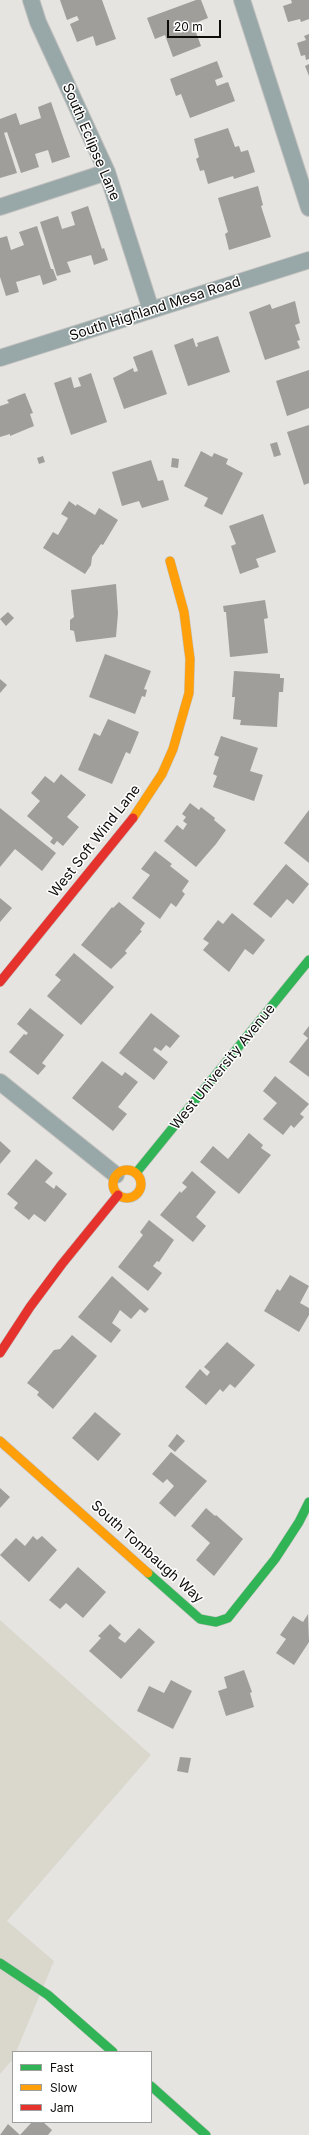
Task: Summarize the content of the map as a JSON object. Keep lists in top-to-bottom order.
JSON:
{
  "streets": {
    "street": [
      "South Eclipse Lane",
      "South Highland Mesa Road",
      "West Soft Wind Lane",
      "West University Avenue",
      "South Tombaugh Way"
    ]
  },
  "crossings": [
    ["South Eclipse Lane", "South Highland Mesa Road"]
  ],
  "legend": ["Fast", "Slow", "Jam"],
  "scale_bar": "20 m"
}
